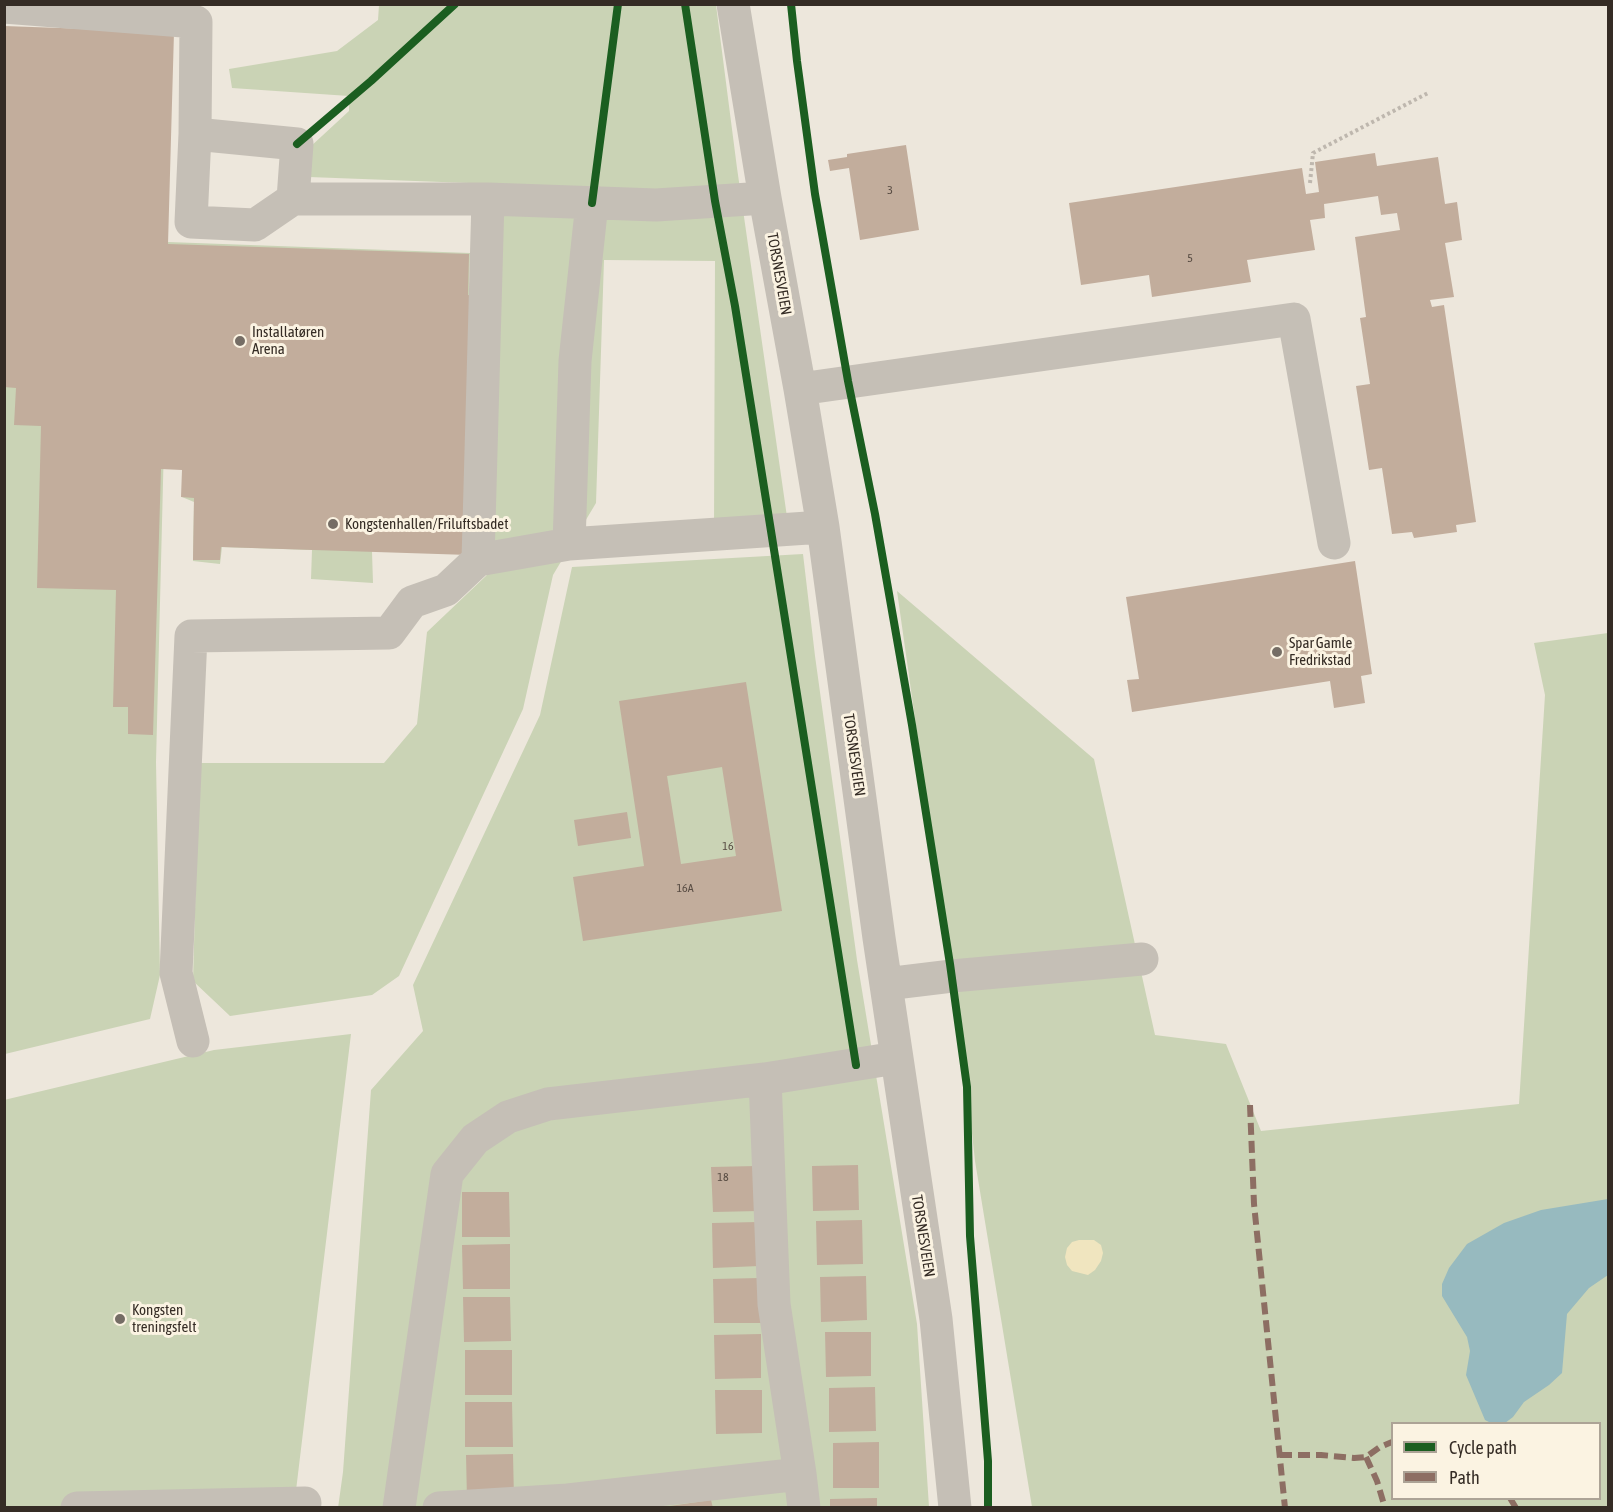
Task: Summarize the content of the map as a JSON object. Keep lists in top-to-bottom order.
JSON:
{
  "streets": {
    "street": ["TORSNESVEIEN"]
  },
  "places": [
    "Installatøren Arena",
    "Kongstenhallen/Friluftsbadet",
    "Spar Gamle Fredrikstad",
    "Kongsten treningsfelt"
  ],
  "house_numbers": [
    "3",
    "5",
    "16",
    "16A",
    "18"
  ],
  "legend": ["Cycle path", "Path"]
}
